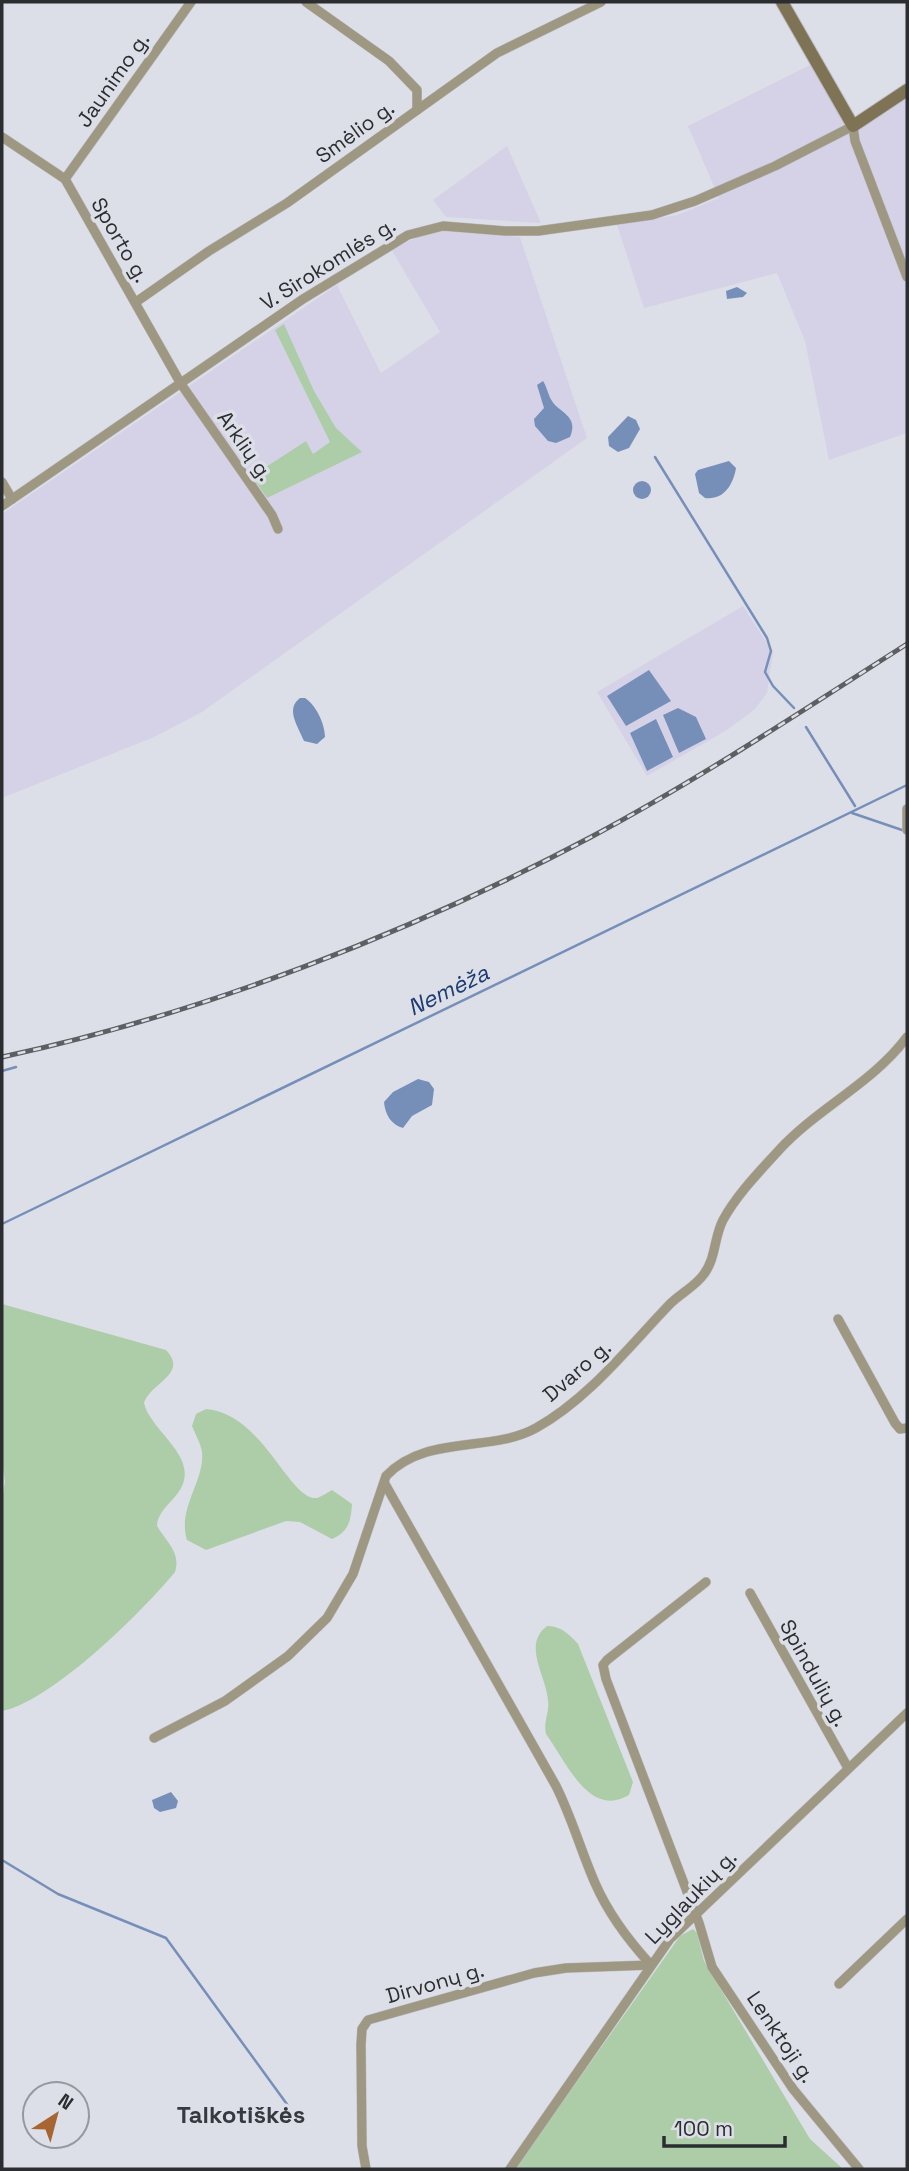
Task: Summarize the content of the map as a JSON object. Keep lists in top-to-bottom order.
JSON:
{
  "streets": {
    "main road": ["V. Sirokomlės g."],
    "street": [
      "Jaunimo g.",
      "Smėlio g.",
      "Sporto g.",
      "Arklių g.",
      "Dvaro g.",
      "Spindulių g.",
      "Lyglaukių g.",
      "Dirvonų g.",
      "Lenktoji g."
    ]
  },
  "crossings": [
    ["Jaunimo g.", "Sporto g."],
    ["Smėlio g.", "Sporto g."],
    ["Sporto g.", "V. Sirokomlės g."],
    ["Sporto g.", "Arklių g."],
    ["V. Sirokomlės g.", "Arklių g."],
    ["Spindulių g.", "Lyglaukių g."],
    ["Lyglaukių g.", "Dirvonų g."],
    ["Lyglaukių g.", "Lenktoji g."]
  ],
  "districts": ["Talkotiškės"],
  "water": ["Nemėža"],
  "scale_bar": "100 m",
  "north": "top right"
}
